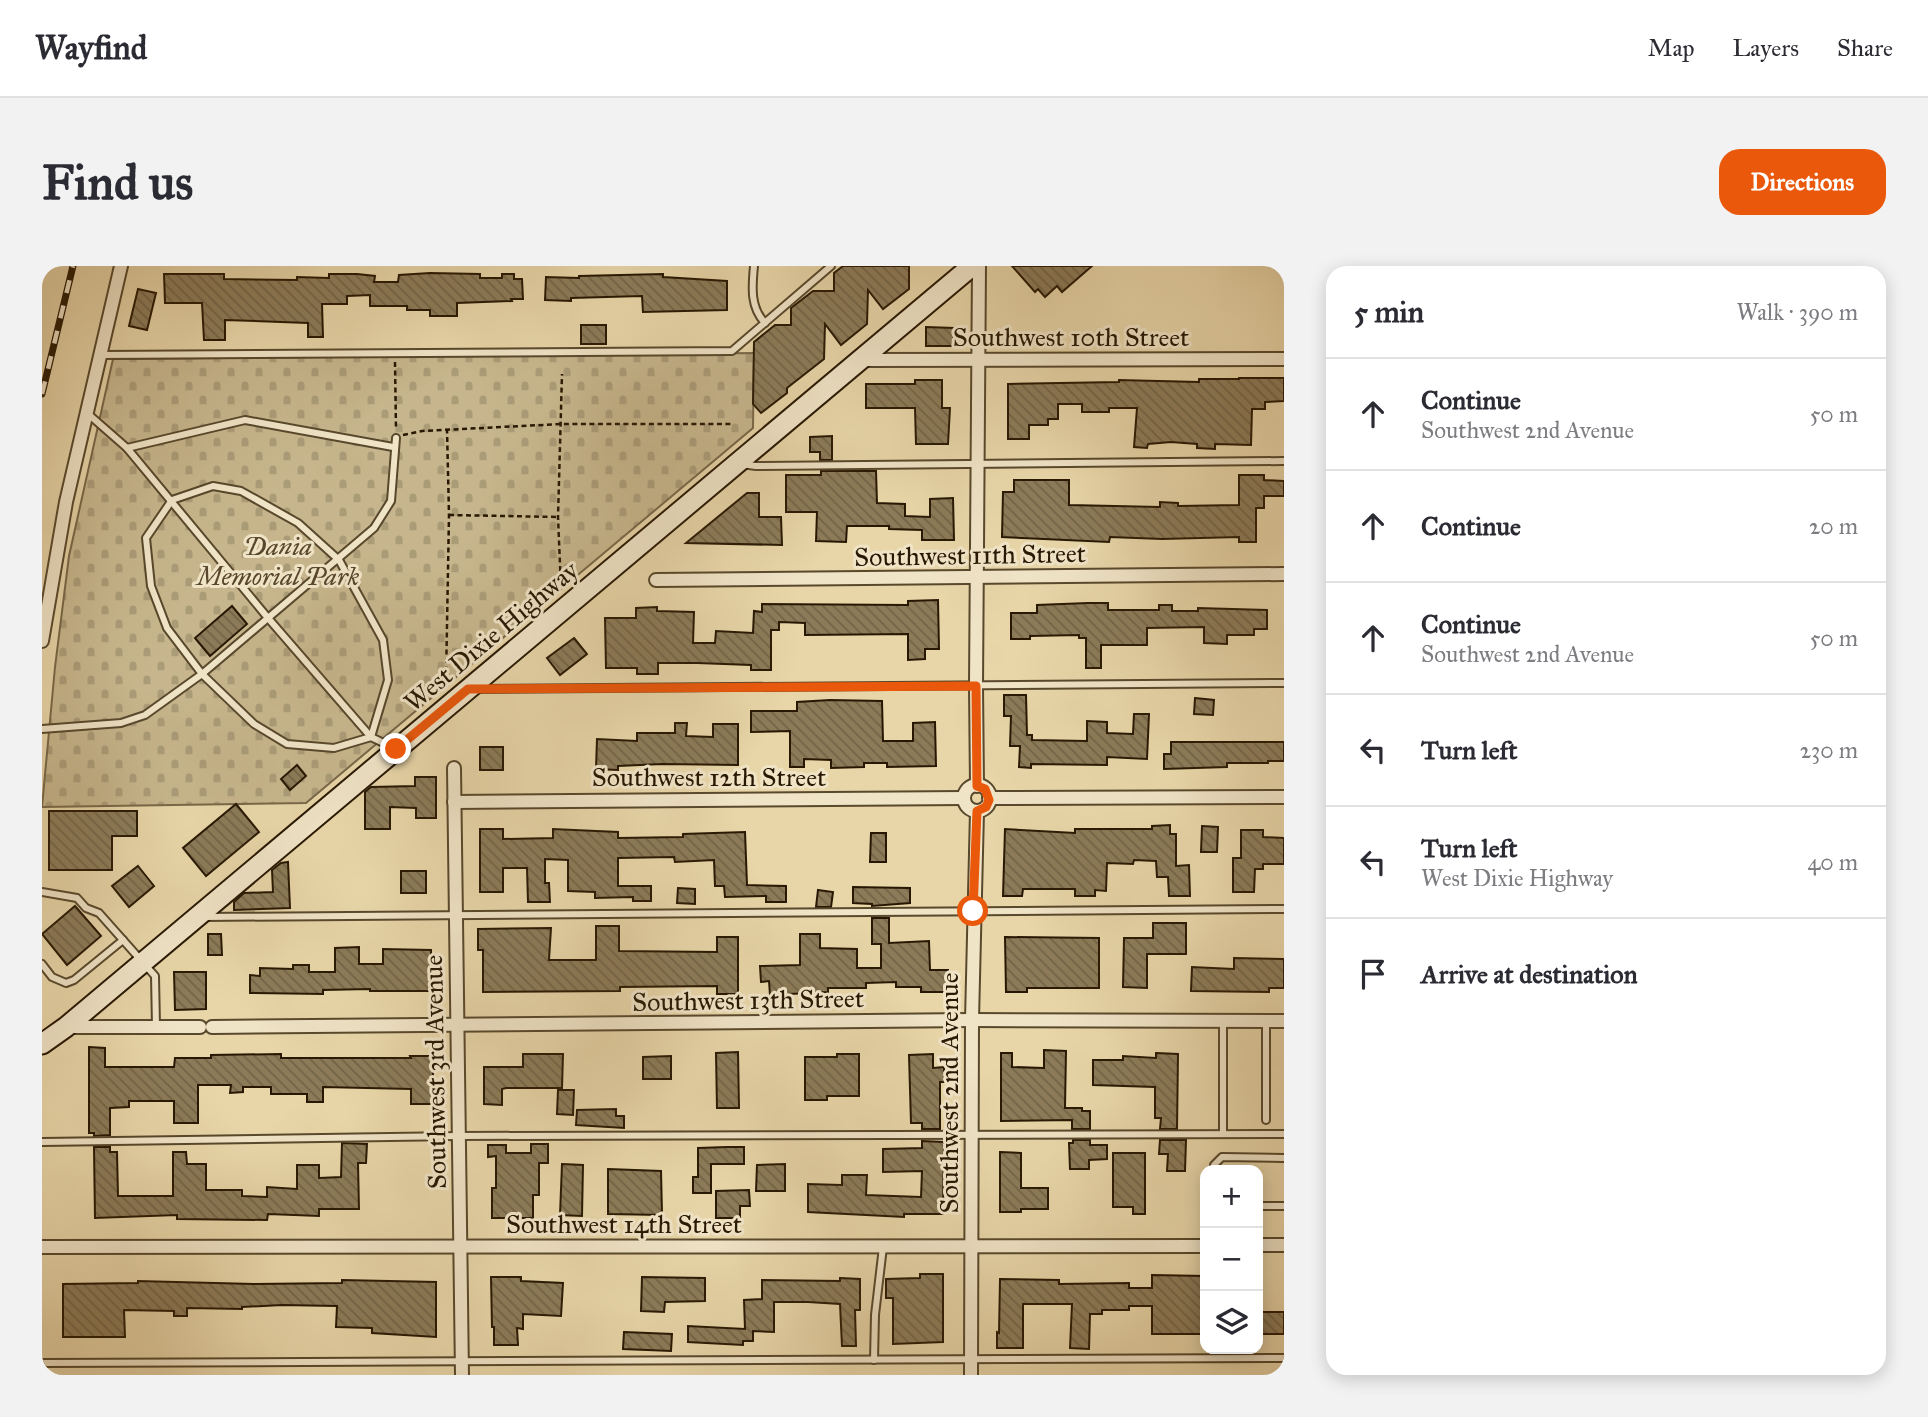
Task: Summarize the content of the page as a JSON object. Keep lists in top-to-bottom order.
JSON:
{
  "streets": {
    "main road": ["West Dixie Highway"],
    "street": [
      "Southwest 10th Street",
      "Southwest 11th Street",
      "Southwest 12th Street",
      "Southwest 13th Street",
      "Southwest 3rd Avenue",
      "Southwest 2nd Avenue",
      "Southwest 14th Street"
    ]
  },
  "crossings": [
    ["Southwest 10th Street", "West Dixie Highway"],
    ["West Dixie Highway", "Southwest 13th Street"],
    ["Southwest 12th Street", "Southwest 3rd Avenue"],
    ["Southwest 12th Street", "Southwest 2nd Avenue"],
    ["Southwest 13th Street", "Southwest 3rd Avenue"],
    ["Southwest 13th Street", "Southwest 2nd Avenue"],
    ["Southwest 3rd Avenue", "Southwest 14th Street"],
    ["Southwest 2nd Avenue", "Southwest 14th Street"]
  ],
  "parks": ["Dania Memorial Park"],
  "page": {
    "header": "Wayfind",
    "nav": ["Map", "Layers", "Share"],
    "buttons": "Directions",
    "title": "Find us",
    "heading": ["5 min", "Walk · 390 m"],
    "list": [
      ["Continue", "Southwest 2nd Avenue", "50 m"],
      ["Continue", "20 m"],
      ["Continue", "Southwest 2nd Avenue", "50 m"],
      ["Turn left", "230 m"],
      ["Turn left", "West Dixie Highway", "40 m"],
      "Arrive at destination"
    ],
    "map_buttons": ["+", "−"]
  }
}
